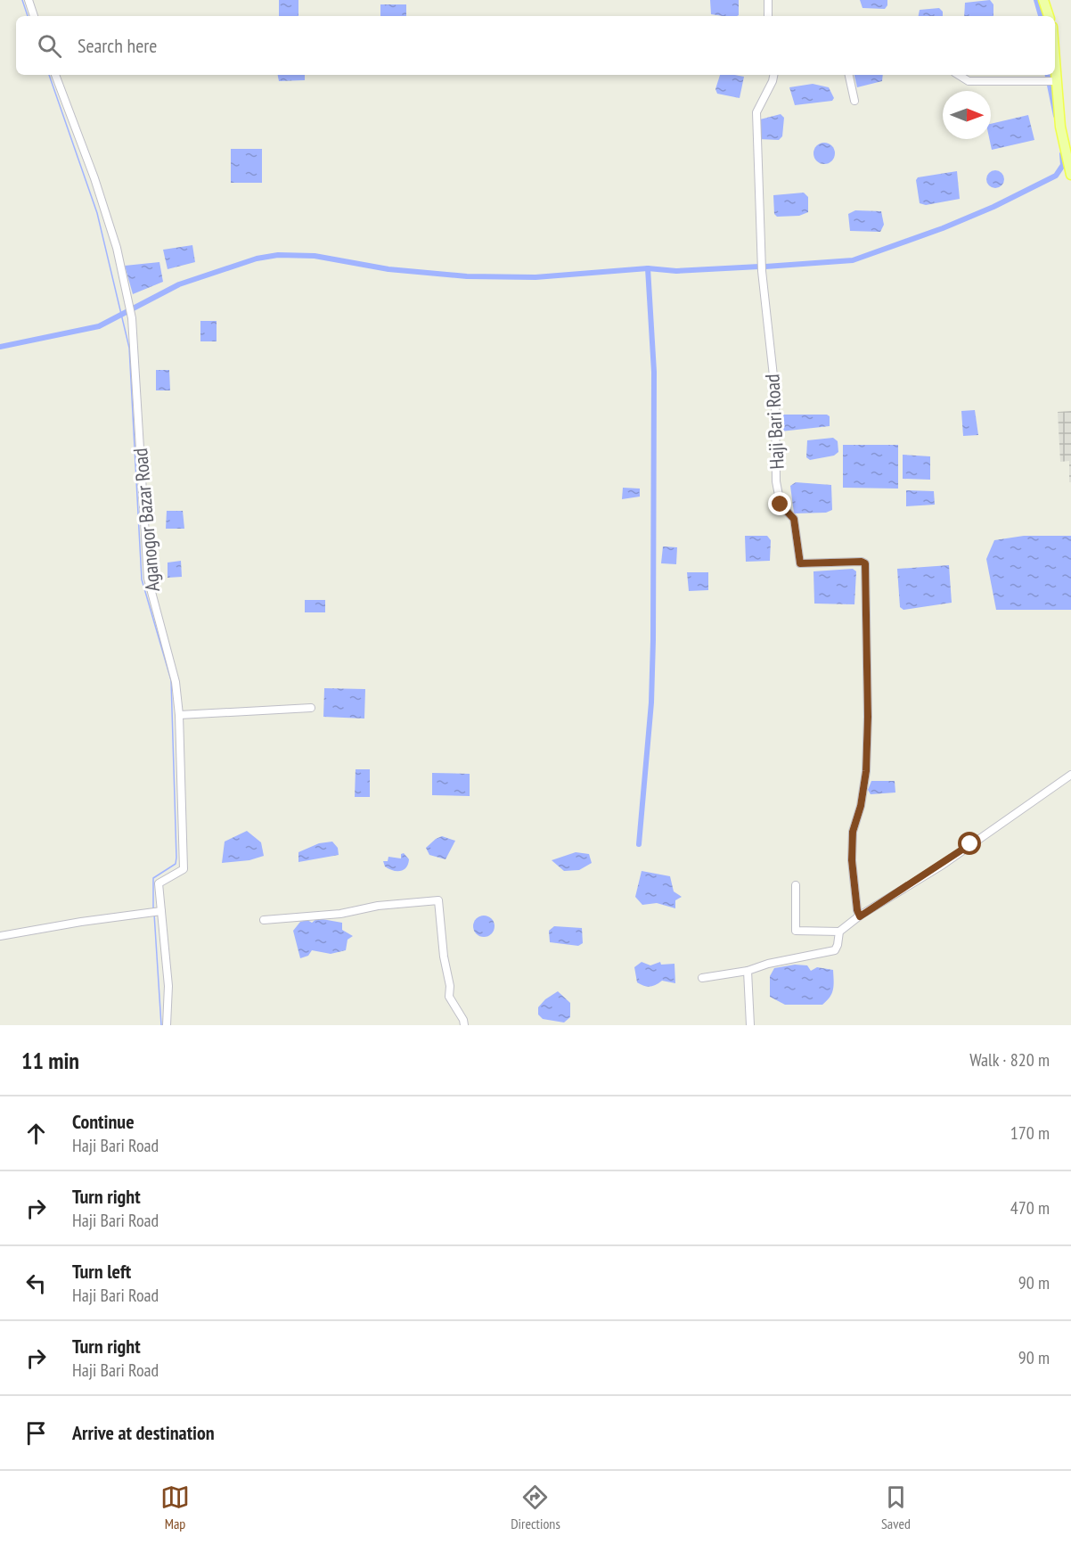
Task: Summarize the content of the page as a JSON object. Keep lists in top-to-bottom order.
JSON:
{
  "streets": {
    "street": ["Haji Bari Road", "Aganogor Bazar Road"]
  },
  "north": "right",
  "page": {
    "search": "Search here",
    "heading": ["11 min", "Walk · 820 m"],
    "list": [
      ["Continue", "Haji Bari Road", "170 m"],
      ["Turn right", "Haji Bari Road", "470 m"],
      ["Turn left", "Haji Bari Road", "90 m"],
      ["Turn right", "Haji Bari Road", "90 m"],
      "Arrive at destination"
    ],
    "nav": ["Map", "Directions", "Saved"]
  }
}
